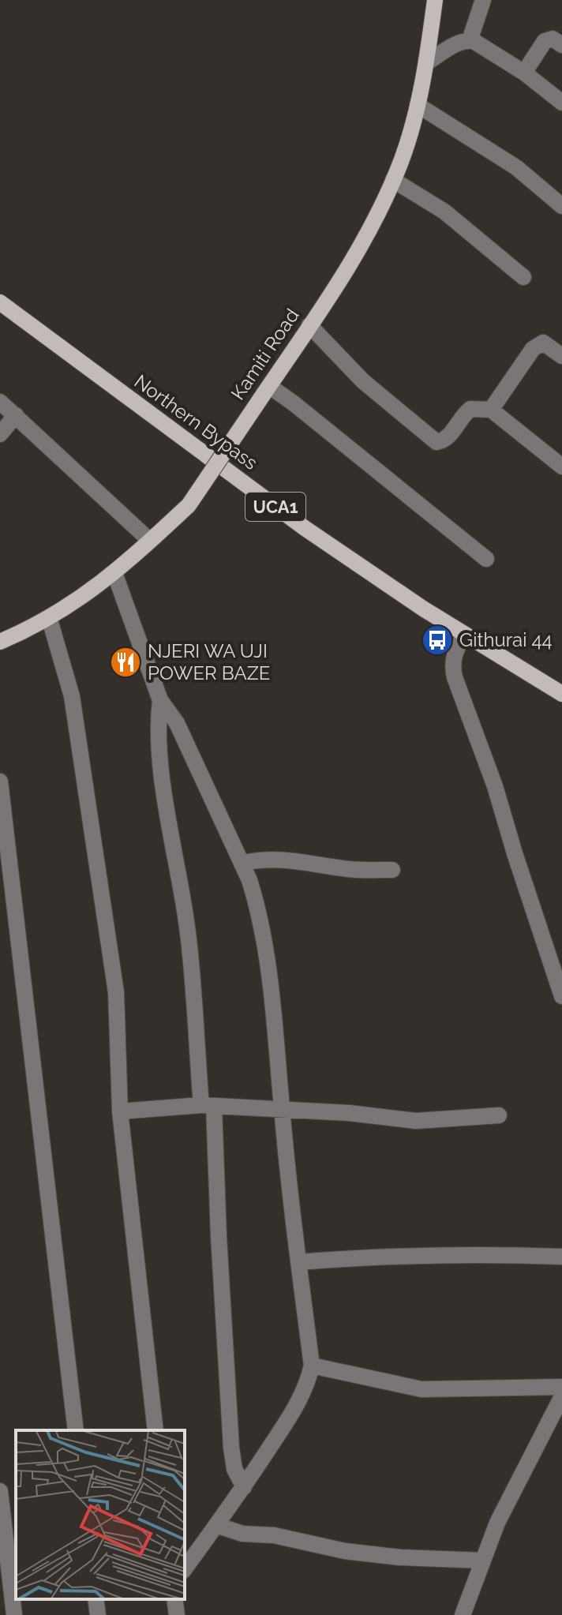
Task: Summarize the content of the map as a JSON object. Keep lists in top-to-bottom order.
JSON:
{
  "streets": {
    "main road": ["Kamiti Road", "Northern Bypass", "UCA1"]
  },
  "places": {
    "bus stop": ["Githurai 44"],
    "restaurant": ["NJERI WA UJI POWER BAZE"]
  }
}
